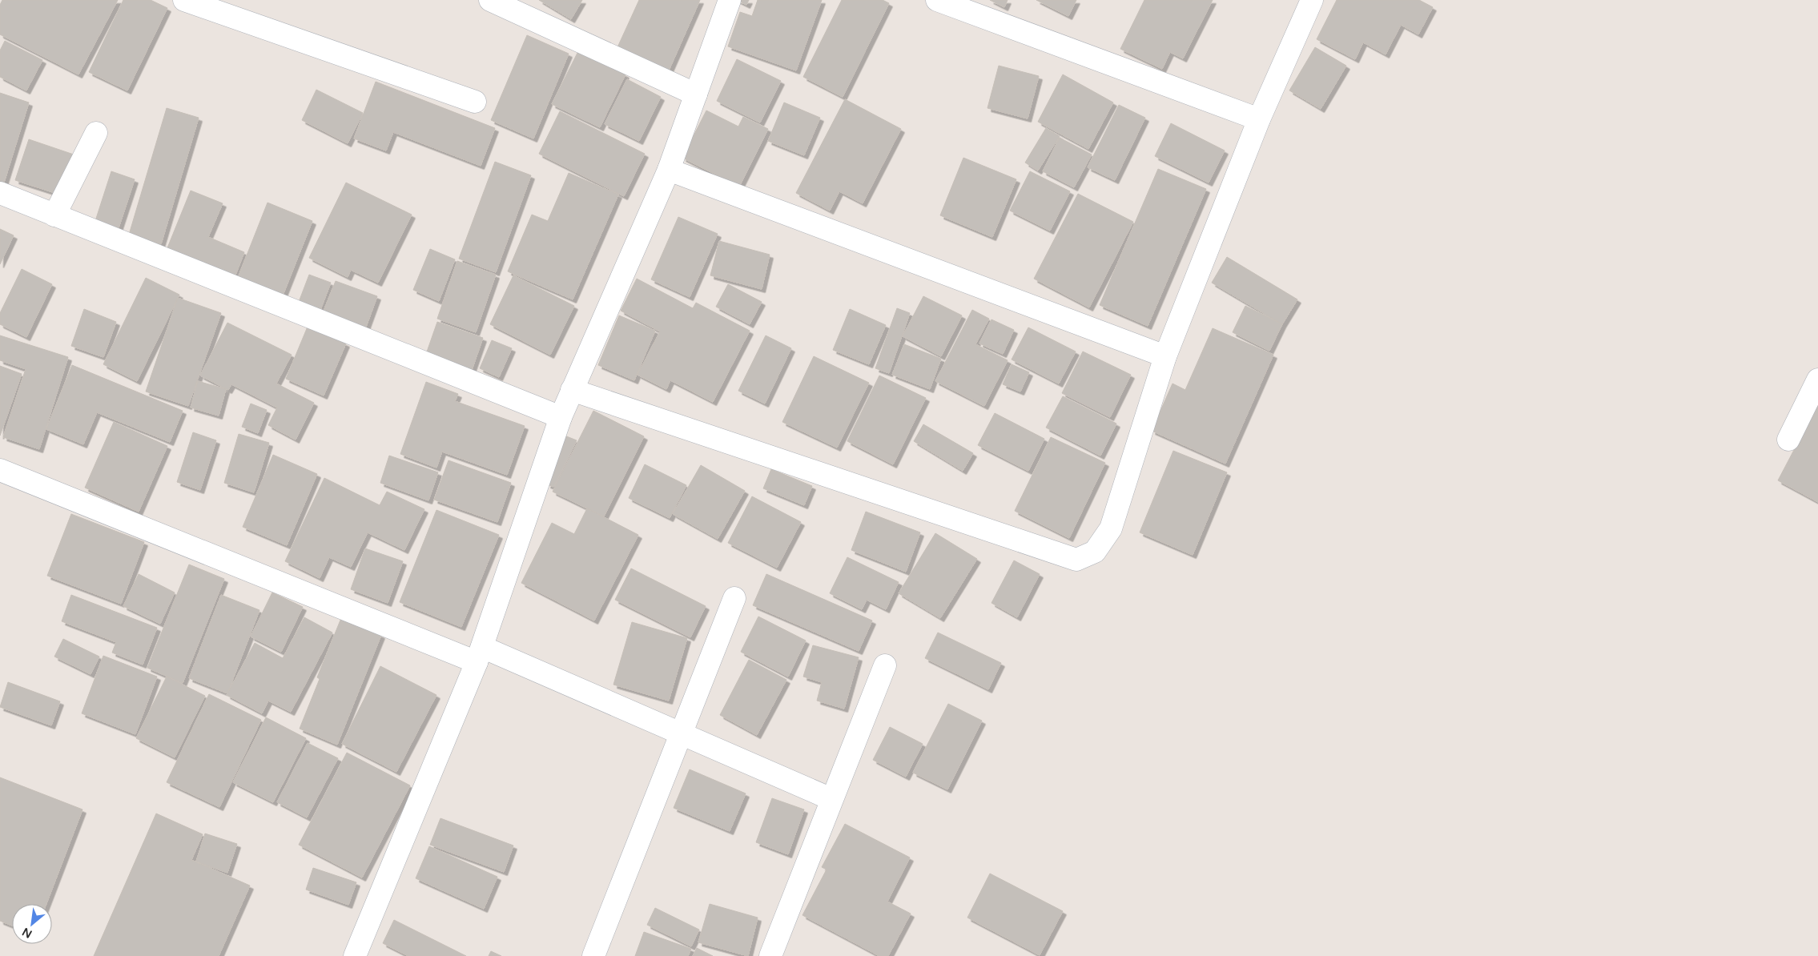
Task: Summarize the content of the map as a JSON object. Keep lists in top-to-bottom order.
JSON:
{
  "north": "bottom left"
}
